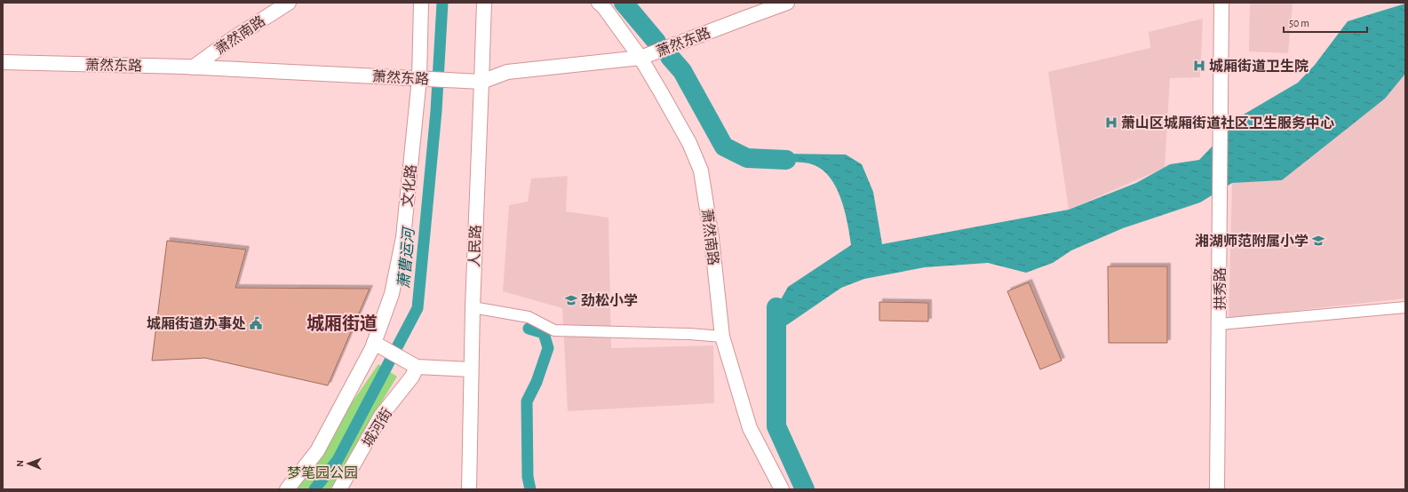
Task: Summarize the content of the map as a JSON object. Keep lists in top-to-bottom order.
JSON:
{
  "streets": {
    "street": [
      "萧然南路",
      "萧然东路",
      "文化路",
      "人民路",
      "拱秀路",
      "城河街"
    ]
  },
  "crossings": [
    ["萧然南路", "萧然东路"],
    ["萧然东路", "文化路"],
    ["萧然东路", "人民路"]
  ],
  "districts": ["城厢街道"],
  "water": ["萧曹运河"],
  "parks": ["梦笔园公园"],
  "places": {
    "hospital": ["城厢街道卫生院", "萧山区城厢街道社区卫生服务中心"],
    "school or university": ["湘湖师范附属小学", "劲松小学"],
    "public building": ["城厢街道办事处"]
  },
  "scale_bar": "50 m",
  "north": "left"
}
